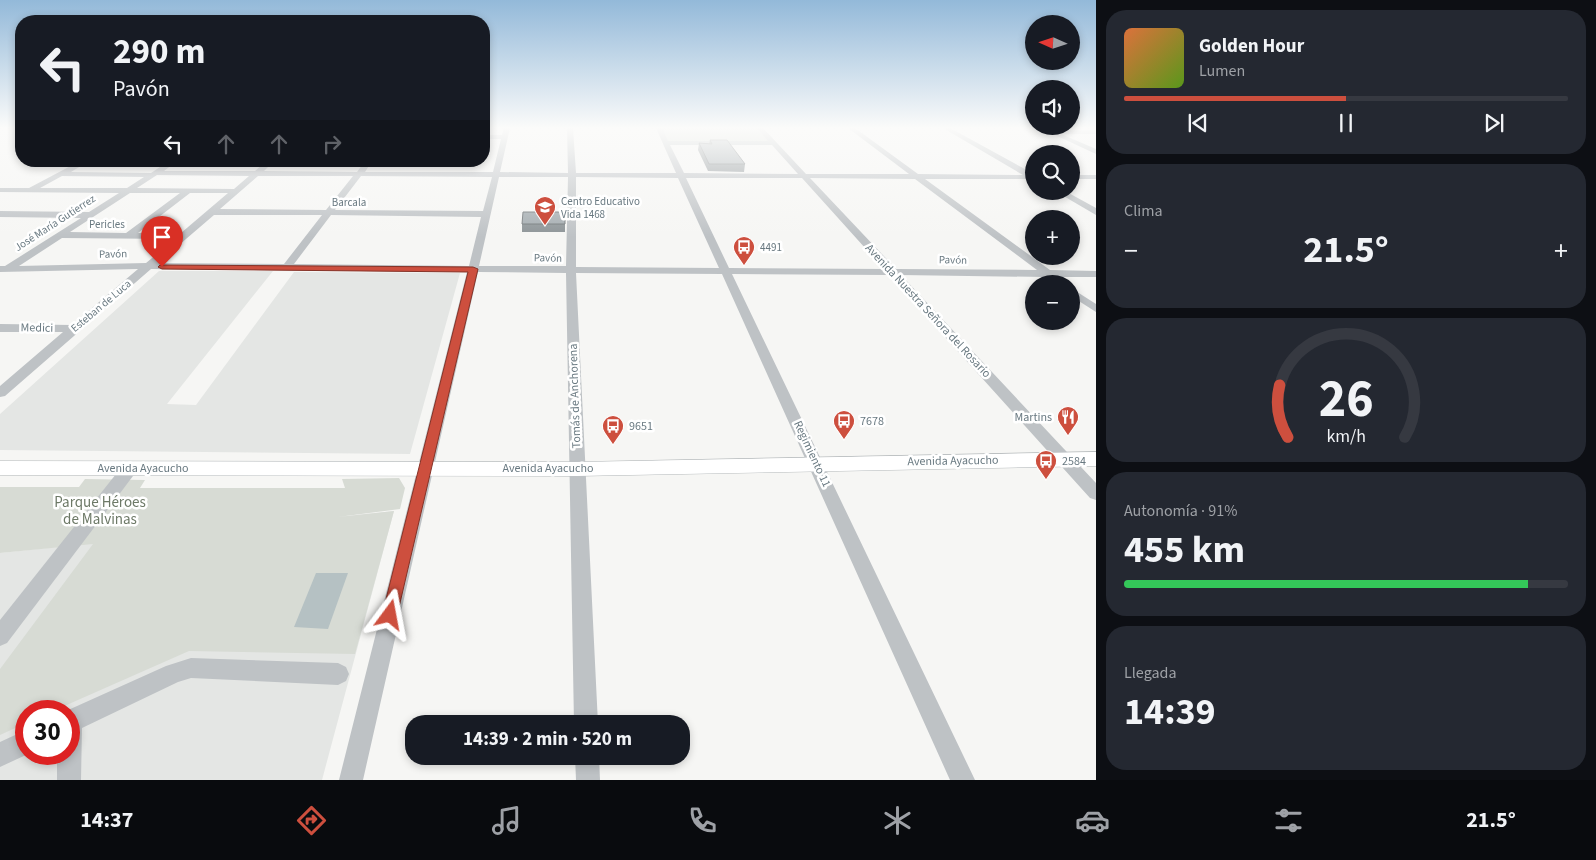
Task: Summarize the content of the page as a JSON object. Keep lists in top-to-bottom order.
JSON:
{
  "streets": {
    "main road": ["Avenida Ayacucho"],
    "street": [
      "Barcala",
      "José María Gutierrez",
      "Pericles",
      "Pavón",
      "Esteban de Luca",
      "Avenida Nuestra Señora del Rosario",
      "Medici",
      "Tomás de Anchorena",
      "Regimiento 11"
    ]
  },
  "crossings": [
    ["Barcala", "Esteban de Luca"],
    ["José María Gutierrez", "Pericles"],
    ["José María Gutierrez", "Pavón"],
    ["Pericles", "Esteban de Luca"],
    ["Pavón", "Esteban de Luca"],
    ["Pavón", "Avenida Nuestra Señora del Rosario"],
    ["Pavón", "Tomás de Anchorena"],
    ["Pavón", "Regimiento 11"],
    ["Esteban de Luca", "Medici"],
    ["Avenida Nuestra Señora del Rosario", "Avenida Ayacucho"],
    ["Tomás de Anchorena", "Avenida Ayacucho"],
    ["Regimiento 11", "Avenida Ayacucho"]
  ],
  "parks": ["Parque Héroes de Malvinas"],
  "places": {
    "school or university": ["Centro Educativo Vida 1468"],
    "bus stop": [
      "4491",
      "7678",
      "9651",
      "2584"
    ],
    "restaurant": ["Martins"]
  },
  "north": "left",
  "page": {
    "map_buttons": ["+", "−"],
    "turn": ["290 m", "Pavón"],
    "song": ["Golden Hour", "Lumen"],
    "tile": [
      "Clima",
      ["Autonomía · 91%", "455 km"],
      ["Llegada", "14:39"]
    ],
    "heat": ["−", "21.5°", "+"],
    "limit": "30",
    "trip": "14:39 · 2 min · 520 m",
    "tabs": ["14:37", "21.5°"],
    "gauge": ["26", "km/h"]
  }
}
